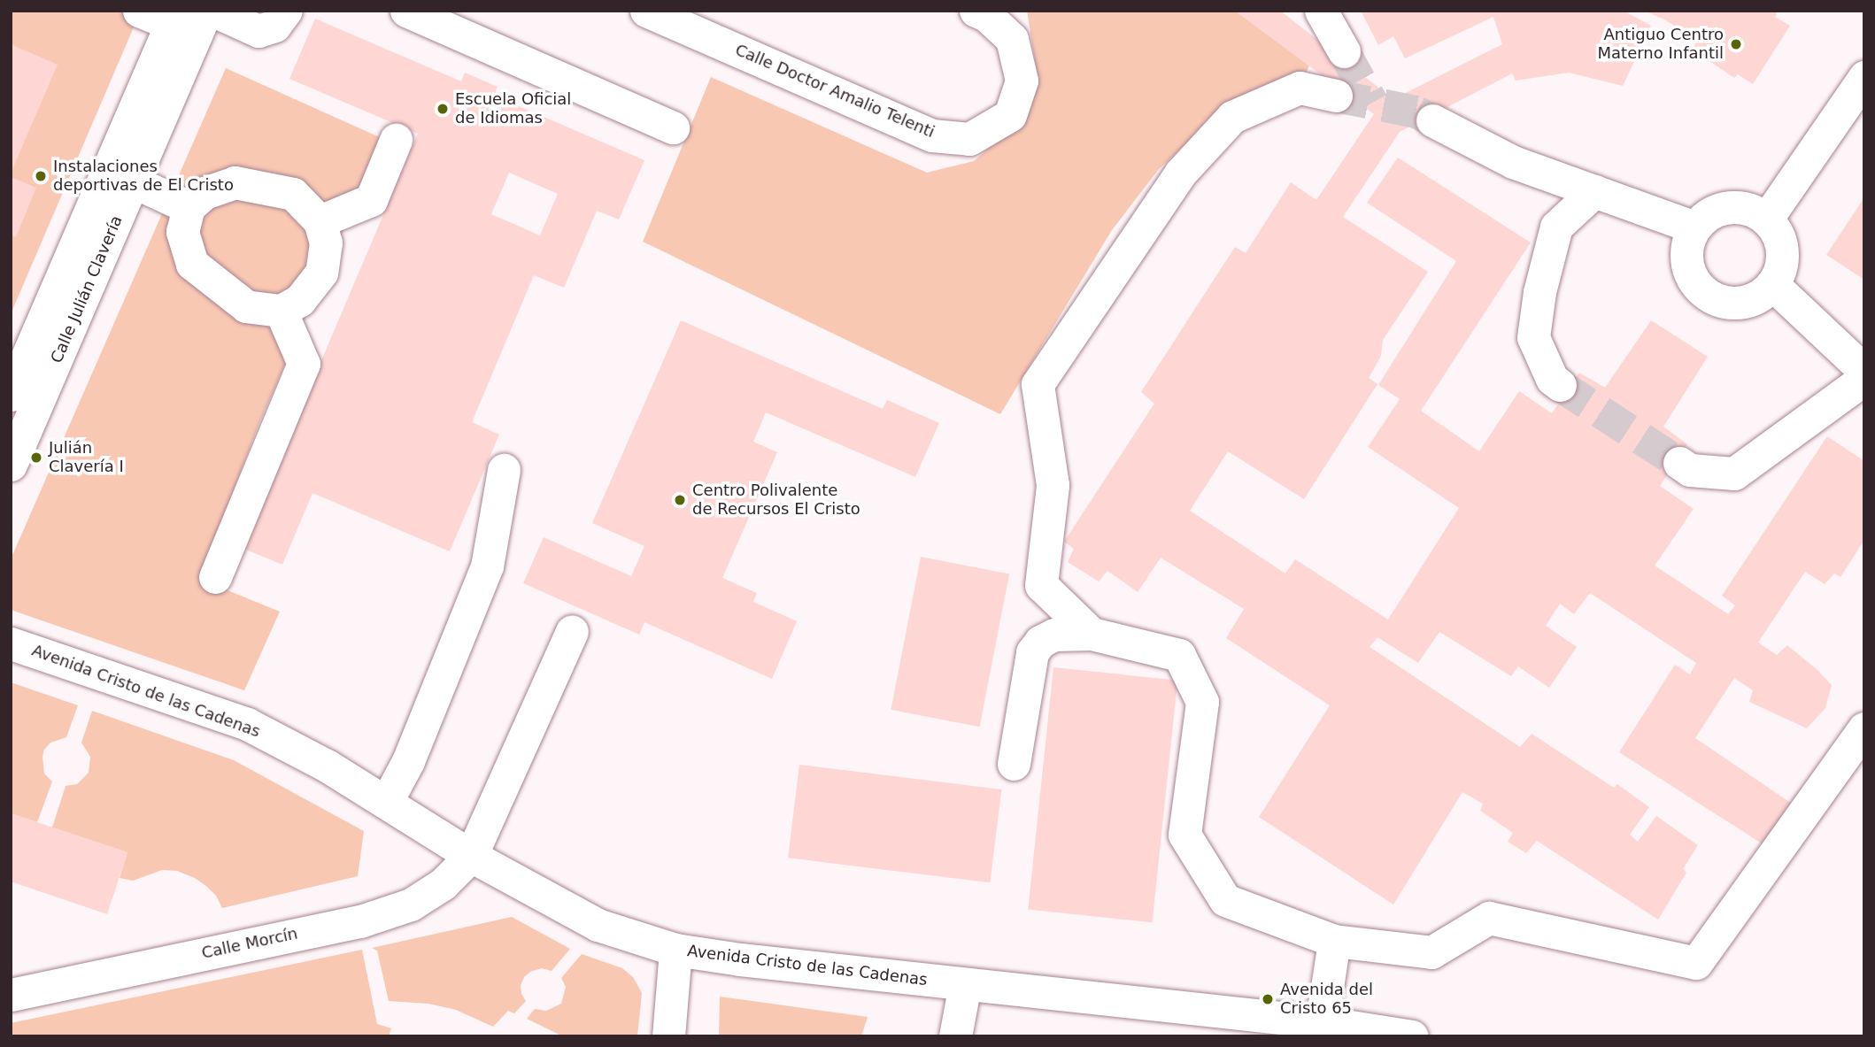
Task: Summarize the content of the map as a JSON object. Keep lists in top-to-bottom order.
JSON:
{
  "streets": {
    "street": [
      "Calle Doctor Amalio Telenti",
      "Calle Julián Clavería",
      "Avenida Cristo de las Cadenas",
      "Calle Morcín"
    ]
  },
  "crossings": [
    ["Avenida Cristo de las Cadenas", "Calle Morcín"]
  ],
  "places": [
    "Antiguo Centro Materno Infantil",
    "Escuela Oficial de Idiomas",
    "Instalaciones deportivas de El Cristo",
    "Julián Clavería I",
    "Centro Polivalente de Recursos El Cristo",
    "Avenida del Cristo 65"
  ]
}
